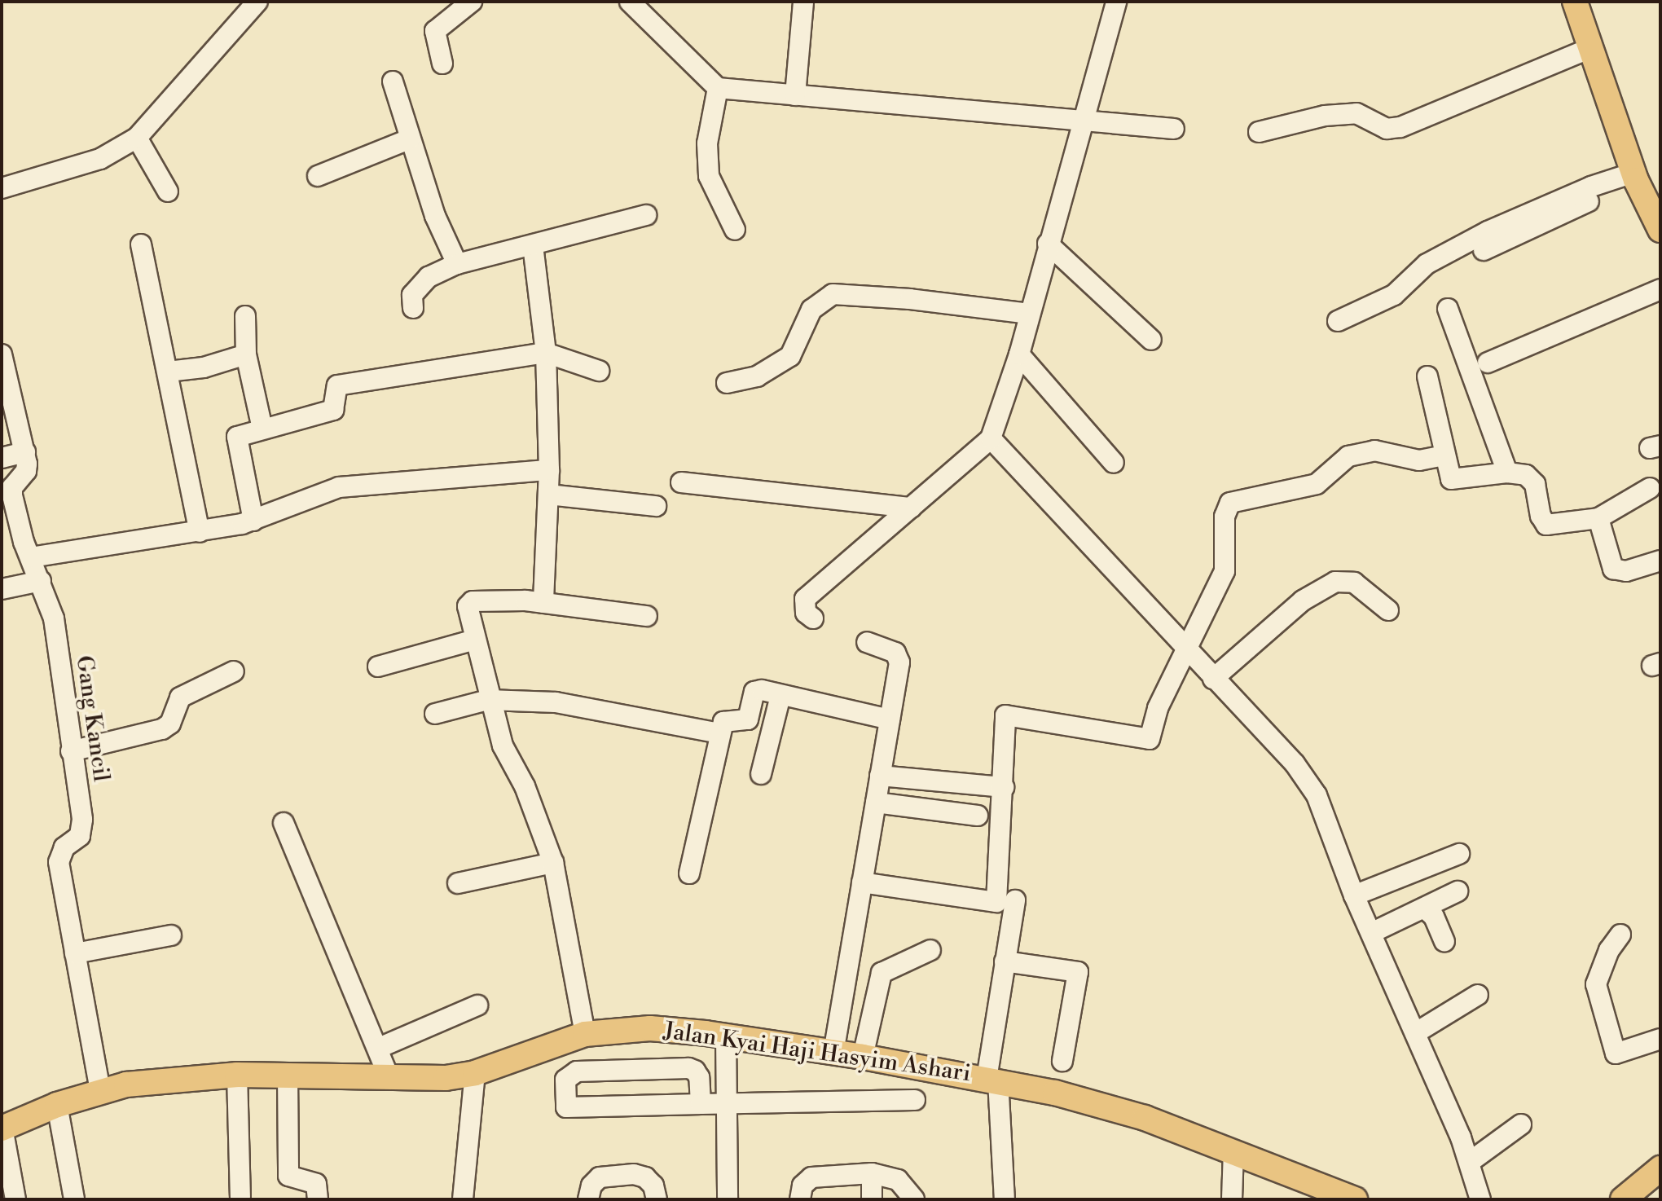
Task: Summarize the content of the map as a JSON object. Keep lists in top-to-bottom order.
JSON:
{
  "streets": {
    "main road": ["Jalan Kyai Haji Hasyim Ashari"],
    "street": ["Gang Kancil"]
  },
  "crossings": [
    ["Gang Kancil", "Jalan Kyai Haji Hasyim Ashari"]
  ]
}
